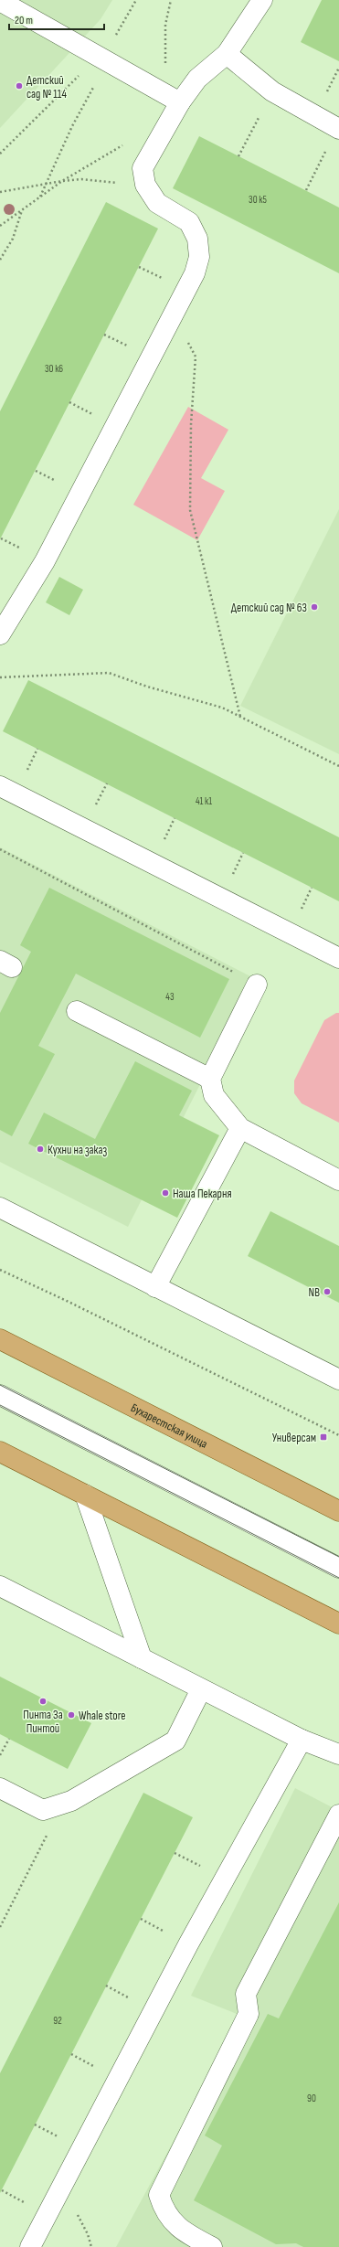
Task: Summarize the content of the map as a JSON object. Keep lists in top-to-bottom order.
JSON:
{
  "streets": {
    "main road": ["Бухарестская улица"]
  },
  "places": {
    "other": [
      "Детский сад № 114",
      "Детский сад № 63",
      "Кухни на заказ",
      "Наша Пекарня",
      "NB",
      "Пинта За Пинтой",
      "Whale store"
    ],
    "transit": ["Универсам"]
  },
  "house_numbers": [
    "30 к5",
    "30 к6",
    "41 к1",
    "43",
    "92",
    "90"
  ],
  "scale_bar": "20 m"
}
